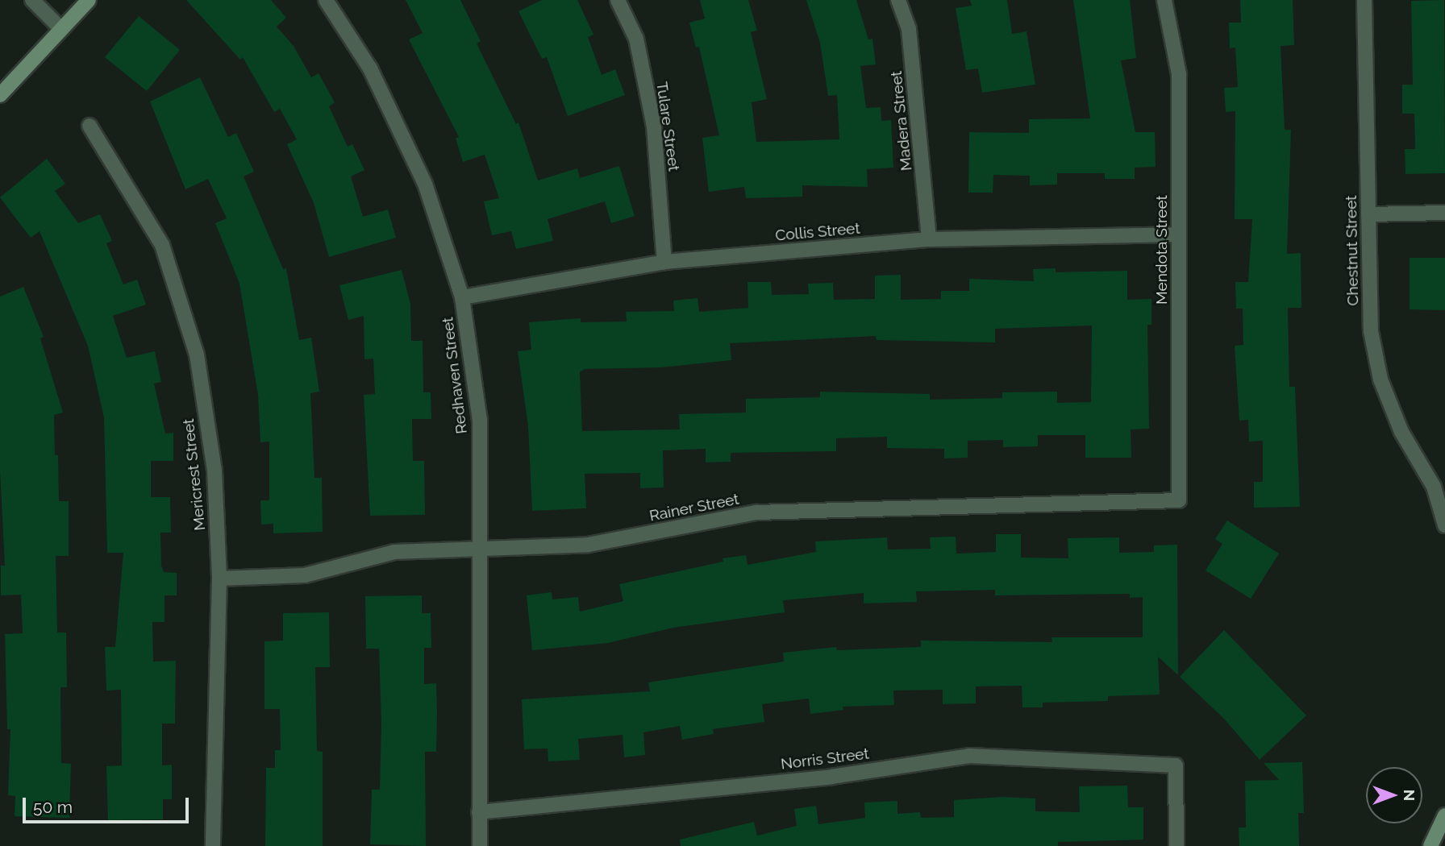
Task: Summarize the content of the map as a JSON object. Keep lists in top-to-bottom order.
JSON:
{
  "streets": {
    "street": [
      "Madera Street",
      "Tulare Street",
      "Collis Street",
      "Mendota Street",
      "Chestnut Street",
      "Redhaven Street",
      "Mericrest Street",
      "Rainer Street",
      "Norris Street"
    ]
  },
  "crossings": [
    ["Madera Street", "Collis Street"],
    ["Tulare Street", "Collis Street"],
    ["Collis Street", "Mendota Street"],
    ["Collis Street", "Redhaven Street"],
    ["Mendota Street", "Rainer Street"],
    ["Redhaven Street", "Rainer Street"],
    ["Redhaven Street", "Norris Street"],
    ["Mericrest Street", "Rainer Street"]
  ],
  "scale_bar": "50 m",
  "north": "right"
}
